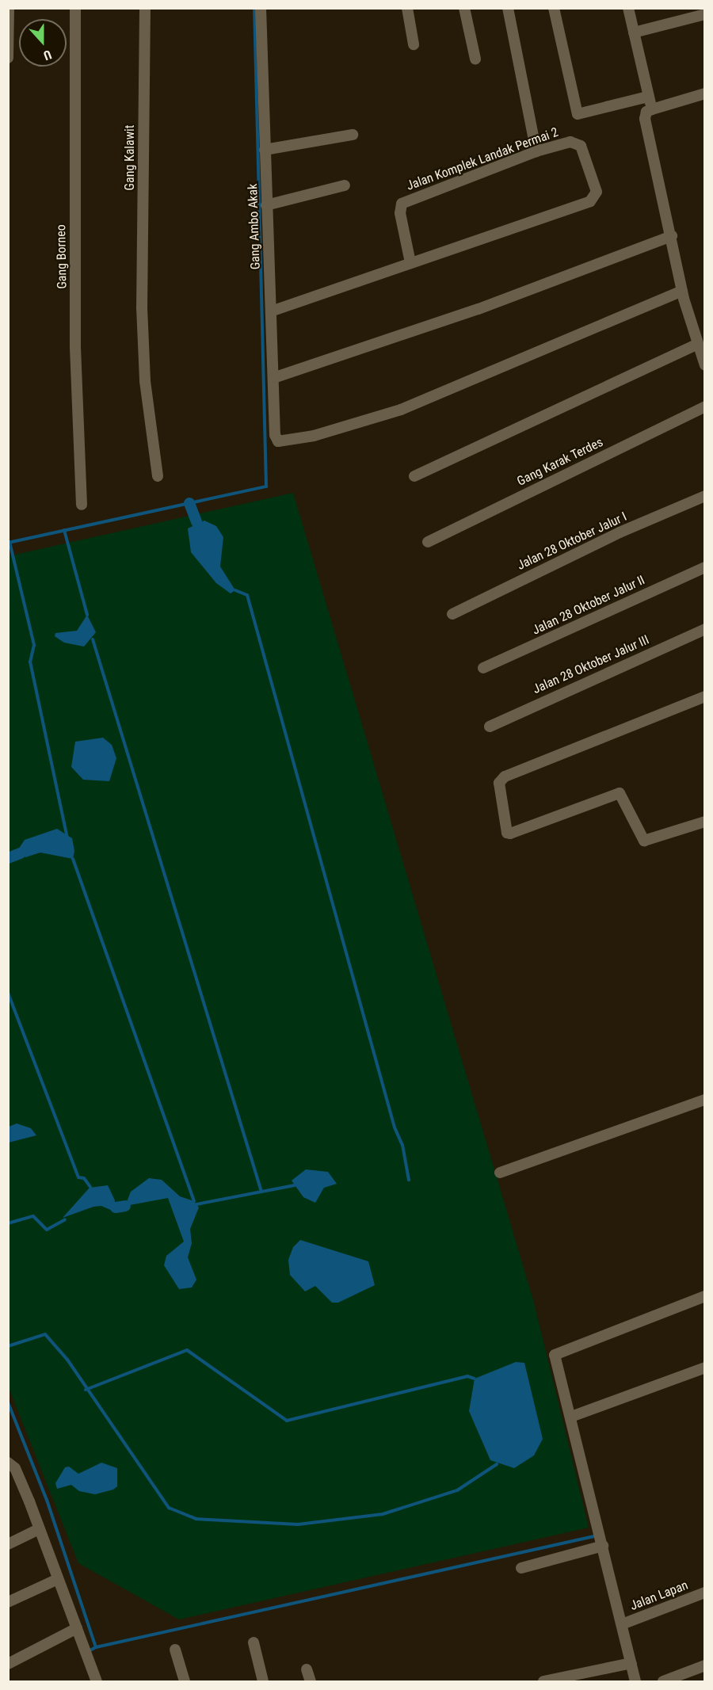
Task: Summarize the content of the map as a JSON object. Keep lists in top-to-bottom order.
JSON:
{
  "streets": {
    "street": [
      "Gang Kalawit",
      "Jalan Komplek Landak Permai 2",
      "Gang Ambo Akak",
      "Gang Borneo",
      "Gang Karak Terdes",
      "Jalan 28 Oktober Jalur I",
      "Jalan 28 Oktober Jalur II",
      "Jalan 28 Oktober Jalur III",
      "Jalan Lapan"
    ]
  },
  "crossings": [
    ["Jalan Komplek Landak Permai 2", "Gang Ambo Akak"]
  ],
  "north": "bottom"
}
